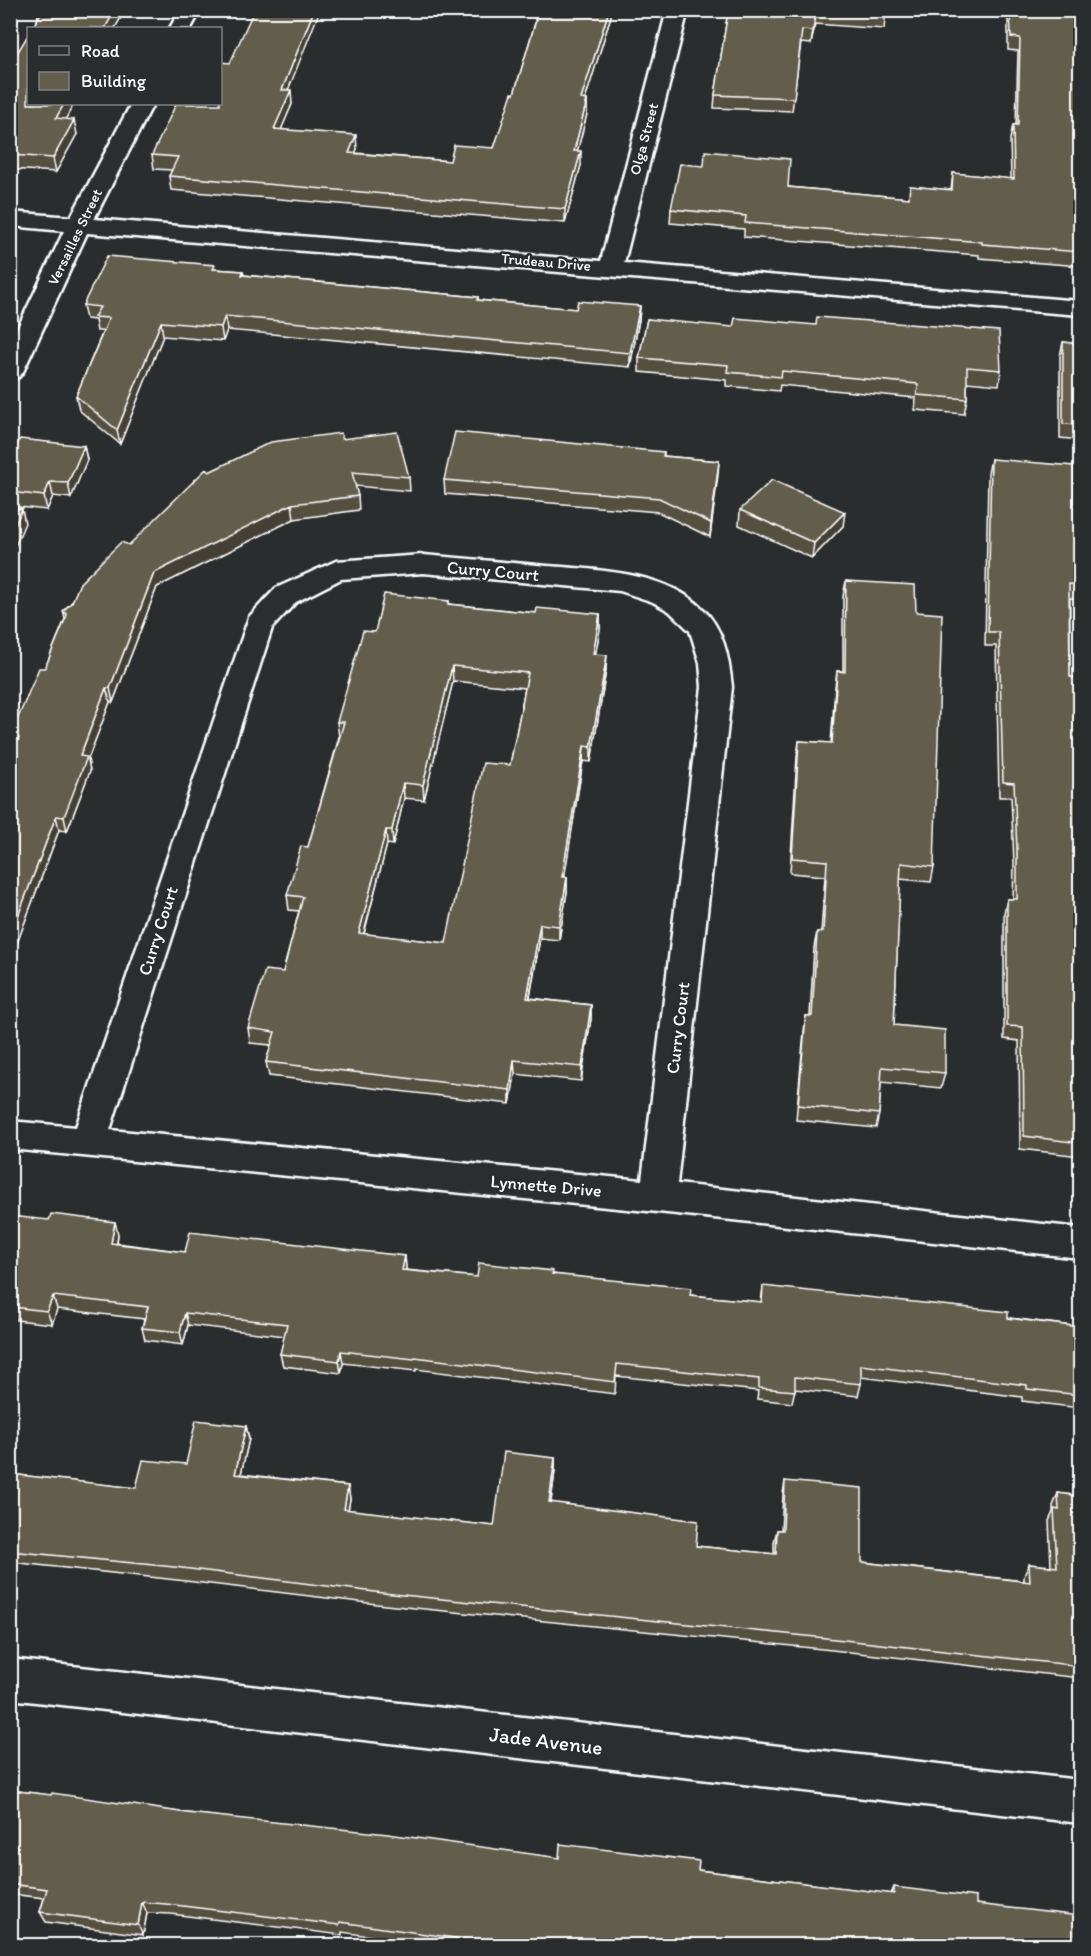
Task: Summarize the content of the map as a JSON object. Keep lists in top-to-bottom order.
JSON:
{
  "streets": {
    "street": [
      "Olga Street",
      "Versailles Street",
      "Trudeau Drive",
      "Curry Court",
      "Lynnette Drive",
      "Jade Avenue"
    ]
  },
  "crossings": [
    ["Olga Street", "Trudeau Drive"],
    ["Versailles Street", "Trudeau Drive"],
    ["Curry Court", "Lynnette Drive"]
  ],
  "legend": ["Road", "Building"]
}
